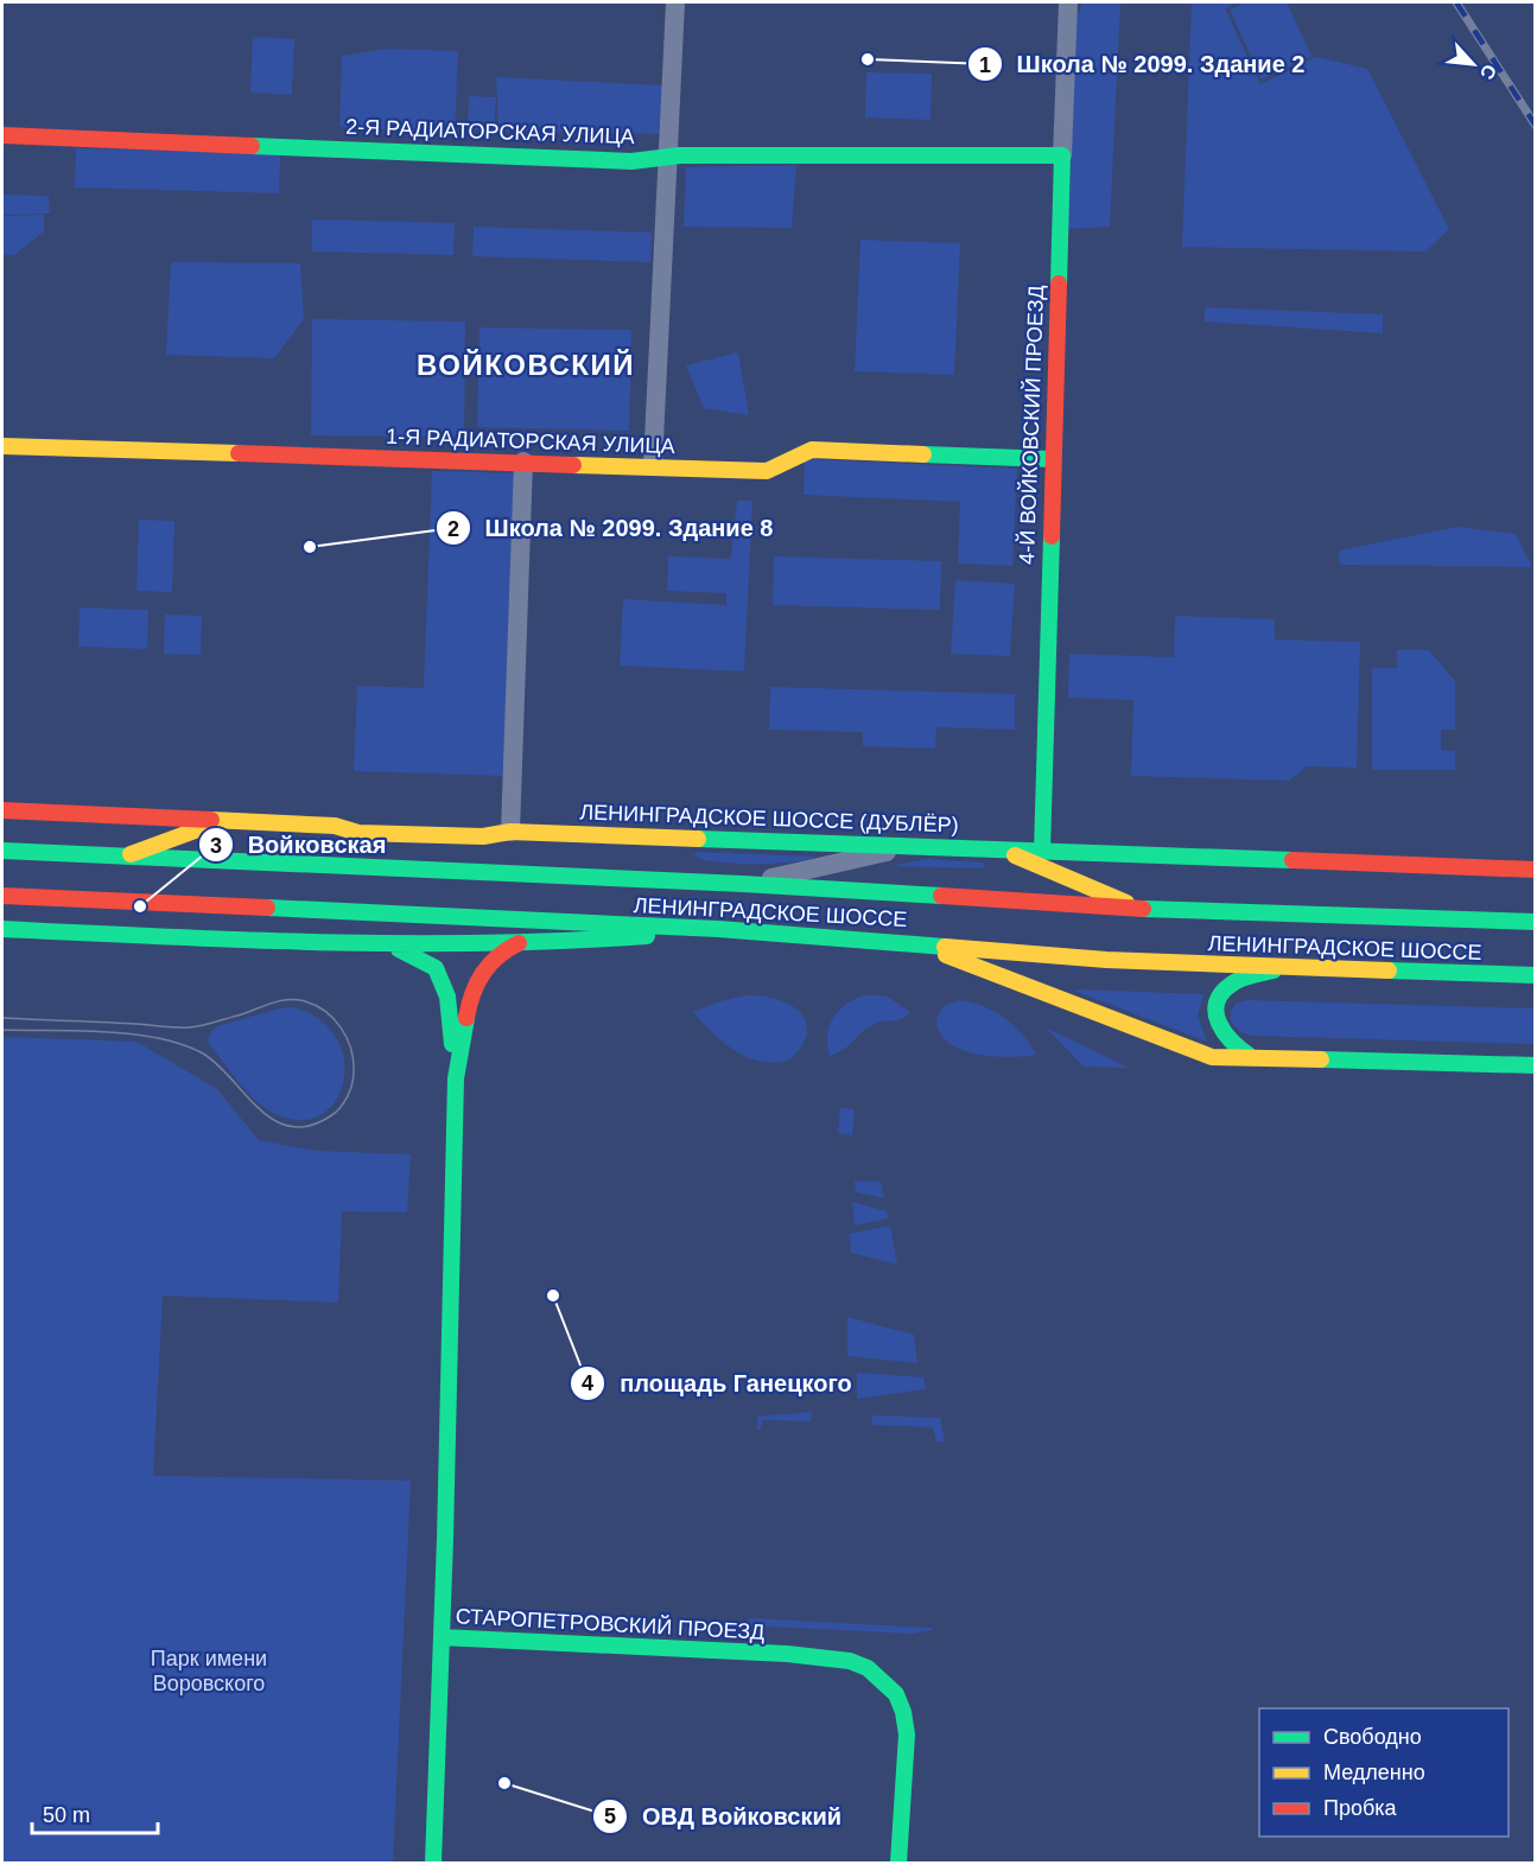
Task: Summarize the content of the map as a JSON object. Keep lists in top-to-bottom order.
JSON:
{
  "streets": {
    "street": [
      "2-Я РАДИАТОРСКАЯ УЛИЦА",
      "4-Й ВОЙКОВСКИЙ ПРОЕЗД",
      "1-Я РАДИАТОРСКАЯ УЛИЦА",
      "ЛЕНИНГРАДСКОЕ ШОССЕ (ДУБЛЁР)",
      "ЛЕНИНГРАДСКОЕ ШОССЕ",
      "СТАРОПЕТРОВСКИЙ ПРОЕЗД"
    ]
  },
  "crossings": [
    ["2-Я РАДИАТОРСКАЯ УЛИЦА", "4-Й ВОЙКОВСКИЙ ПРОЕЗД"],
    ["4-Й ВОЙКОВСКИЙ ПРОЕЗД", "1-Я РАДИАТОРСКАЯ УЛИЦА"],
    ["4-Й ВОЙКОВСКИЙ ПРОЕЗД", "ЛЕНИНГРАДСКОЕ ШОССЕ (ДУБЛЁР)"]
  ],
  "districts": ["ВОЙКОВСКИЙ"],
  "parks": ["Парк имени Воровского"],
  "places": [
    "Школа № 2099. Здание 2",
    "Школа № 2099. Здание 8",
    "Войковская",
    "площадь Ганецкого",
    "ОВД Войковский"
  ],
  "legend": ["Свободно", "Медленно", "Пробка"],
  "scale_bar": "50 m",
  "north": "bottom right"
}
